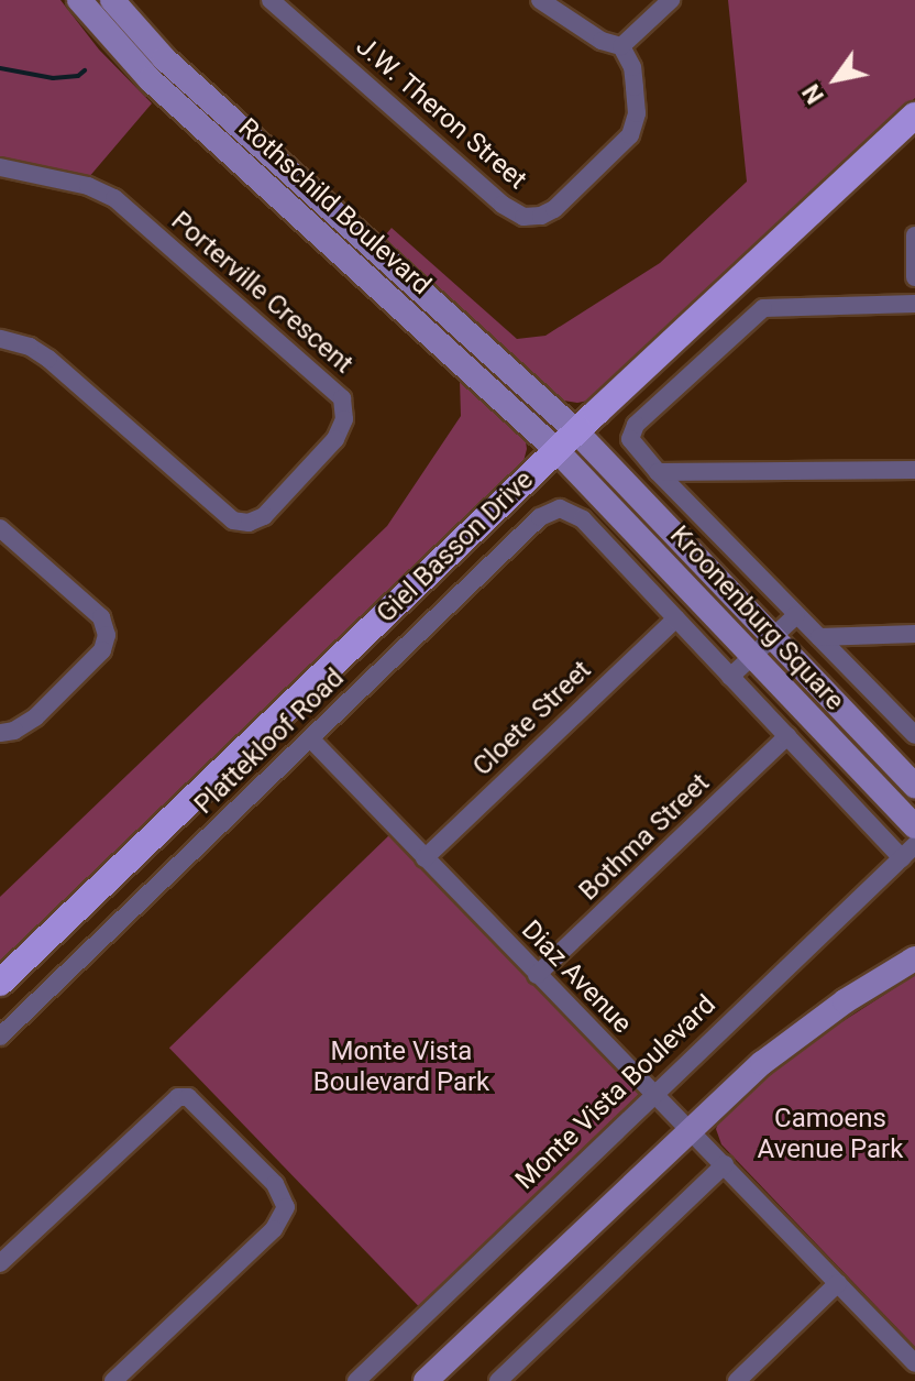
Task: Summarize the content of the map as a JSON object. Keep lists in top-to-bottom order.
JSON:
{
  "streets": {
    "main road": ["Giel Basson Drive"],
    "street": [
      "J.W. Theron Street",
      "Rothschild Boulevard",
      "Porterville Crescent",
      "Kroonenburg Square",
      "Cloete Street",
      "Plattekloof Road",
      "Bothma Street",
      "Diaz Avenue",
      "Monte Vista Boulevard"
    ]
  },
  "crossings": [
    ["Rothschild Boulevard", "Giel Basson Drive"],
    ["Rothschild Boulevard", "Kroonenburg Square"],
    ["Giel Basson Drive", "Kroonenburg Square"],
    ["Cloete Street", "Plattekloof Road"],
    ["Cloete Street", "Diaz Avenue"],
    ["Plattekloof Road", "Diaz Avenue"],
    ["Bothma Street", "Diaz Avenue"],
    ["Diaz Avenue", "Monte Vista Boulevard"]
  ],
  "parks": ["Monte Vista Boulevard Park", "Camoens Avenue Park"],
  "north": "bottom left"
}
